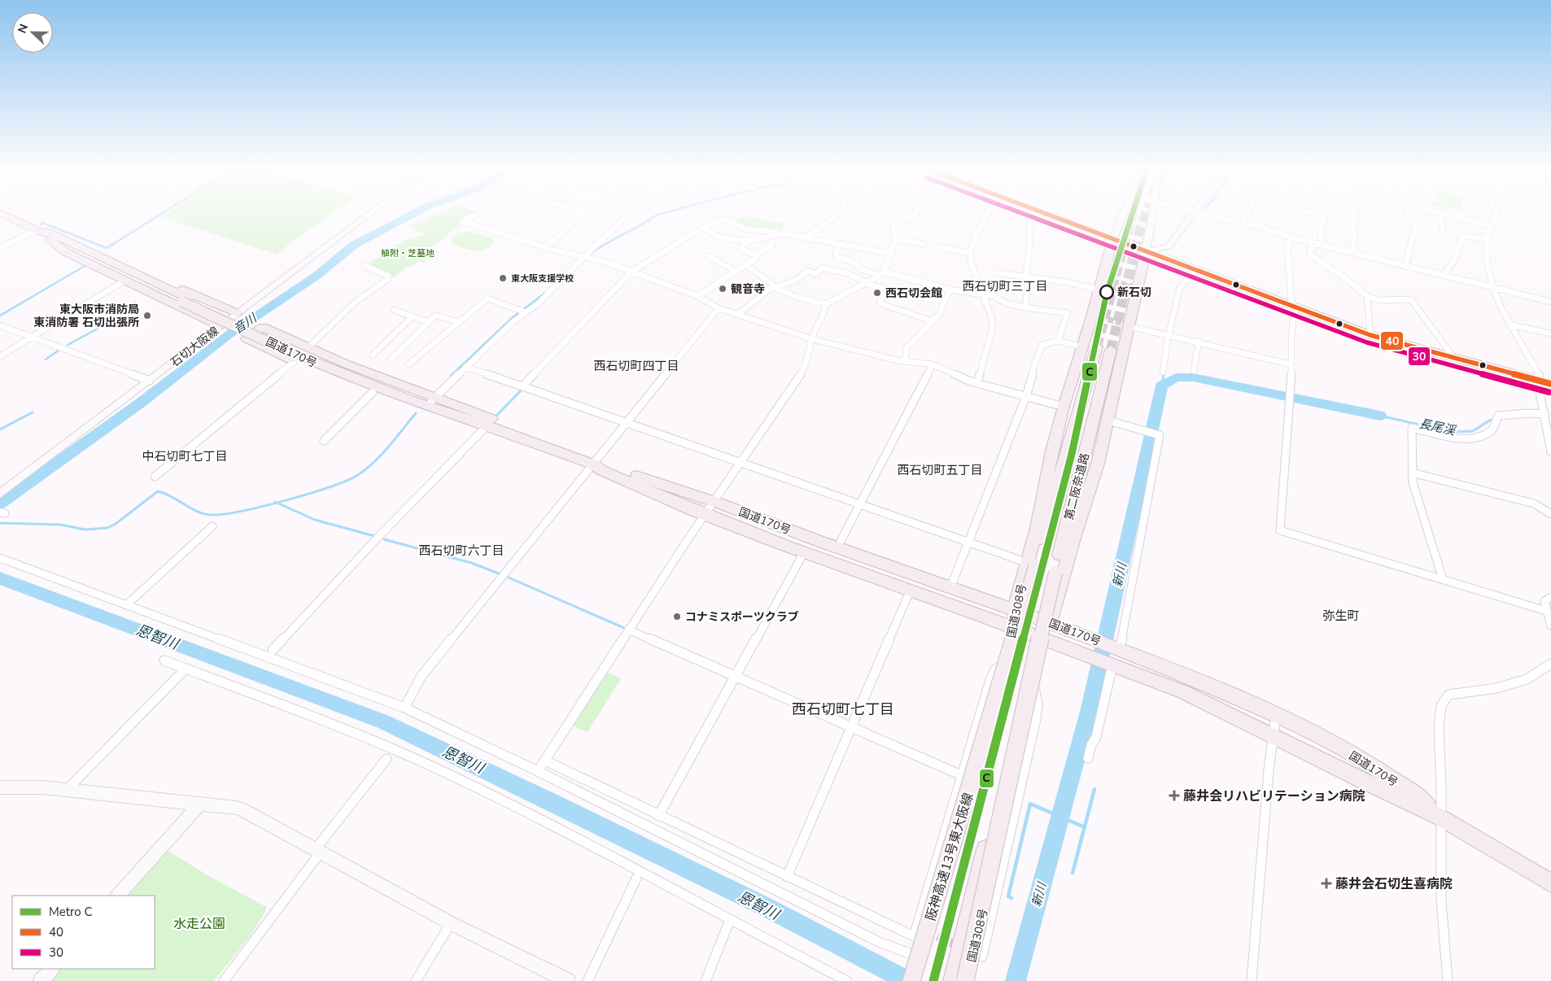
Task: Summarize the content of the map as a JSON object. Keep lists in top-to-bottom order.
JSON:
{
  "streets": {
    "highway": [
      "国道170号",
      "第二阪奈道路",
      "国道308号",
      "阪神高速13号東大阪線"
    ],
    "main road": ["石切大阪線"]
  },
  "crossings": [
    ["国道170号", "第二阪奈道路"],
    ["国道170号", "国道308号"],
    ["国道170号", "阪神高速13号東大阪線"],
    ["第二阪奈道路", "国道308号"],
    ["第二阪奈道路", "阪神高速13号東大阪線"],
    ["国道308号", "阪神高速13号東大阪線"]
  ],
  "districts": [
    "西石切町三丁目",
    "西石切町四丁目",
    "中石切町七丁目",
    "西石切町五丁目",
    "西石切町六丁目",
    "弥生町",
    "西石切町七丁目"
  ],
  "water": [
    "音川",
    "長尾渓",
    "新川",
    "恩智川"
  ],
  "parks": ["植附・芝墓地", "水走公園"],
  "places": {
    "other": [
      "東大阪支援学校",
      "観音寺",
      "新石切",
      "西石切会館",
      "東大阪市消防局 東消防署 石切出張所",
      "コナミスポーツクラブ"
    ],
    "health": ["藤井会リハビリテーション病院", "藤井会石切生喜病院"]
  },
  "lines": ["metro line C", "transit line 40", "transit line 30"],
  "legend": ["Metro C", "40", "30"],
  "north": "left"
}
